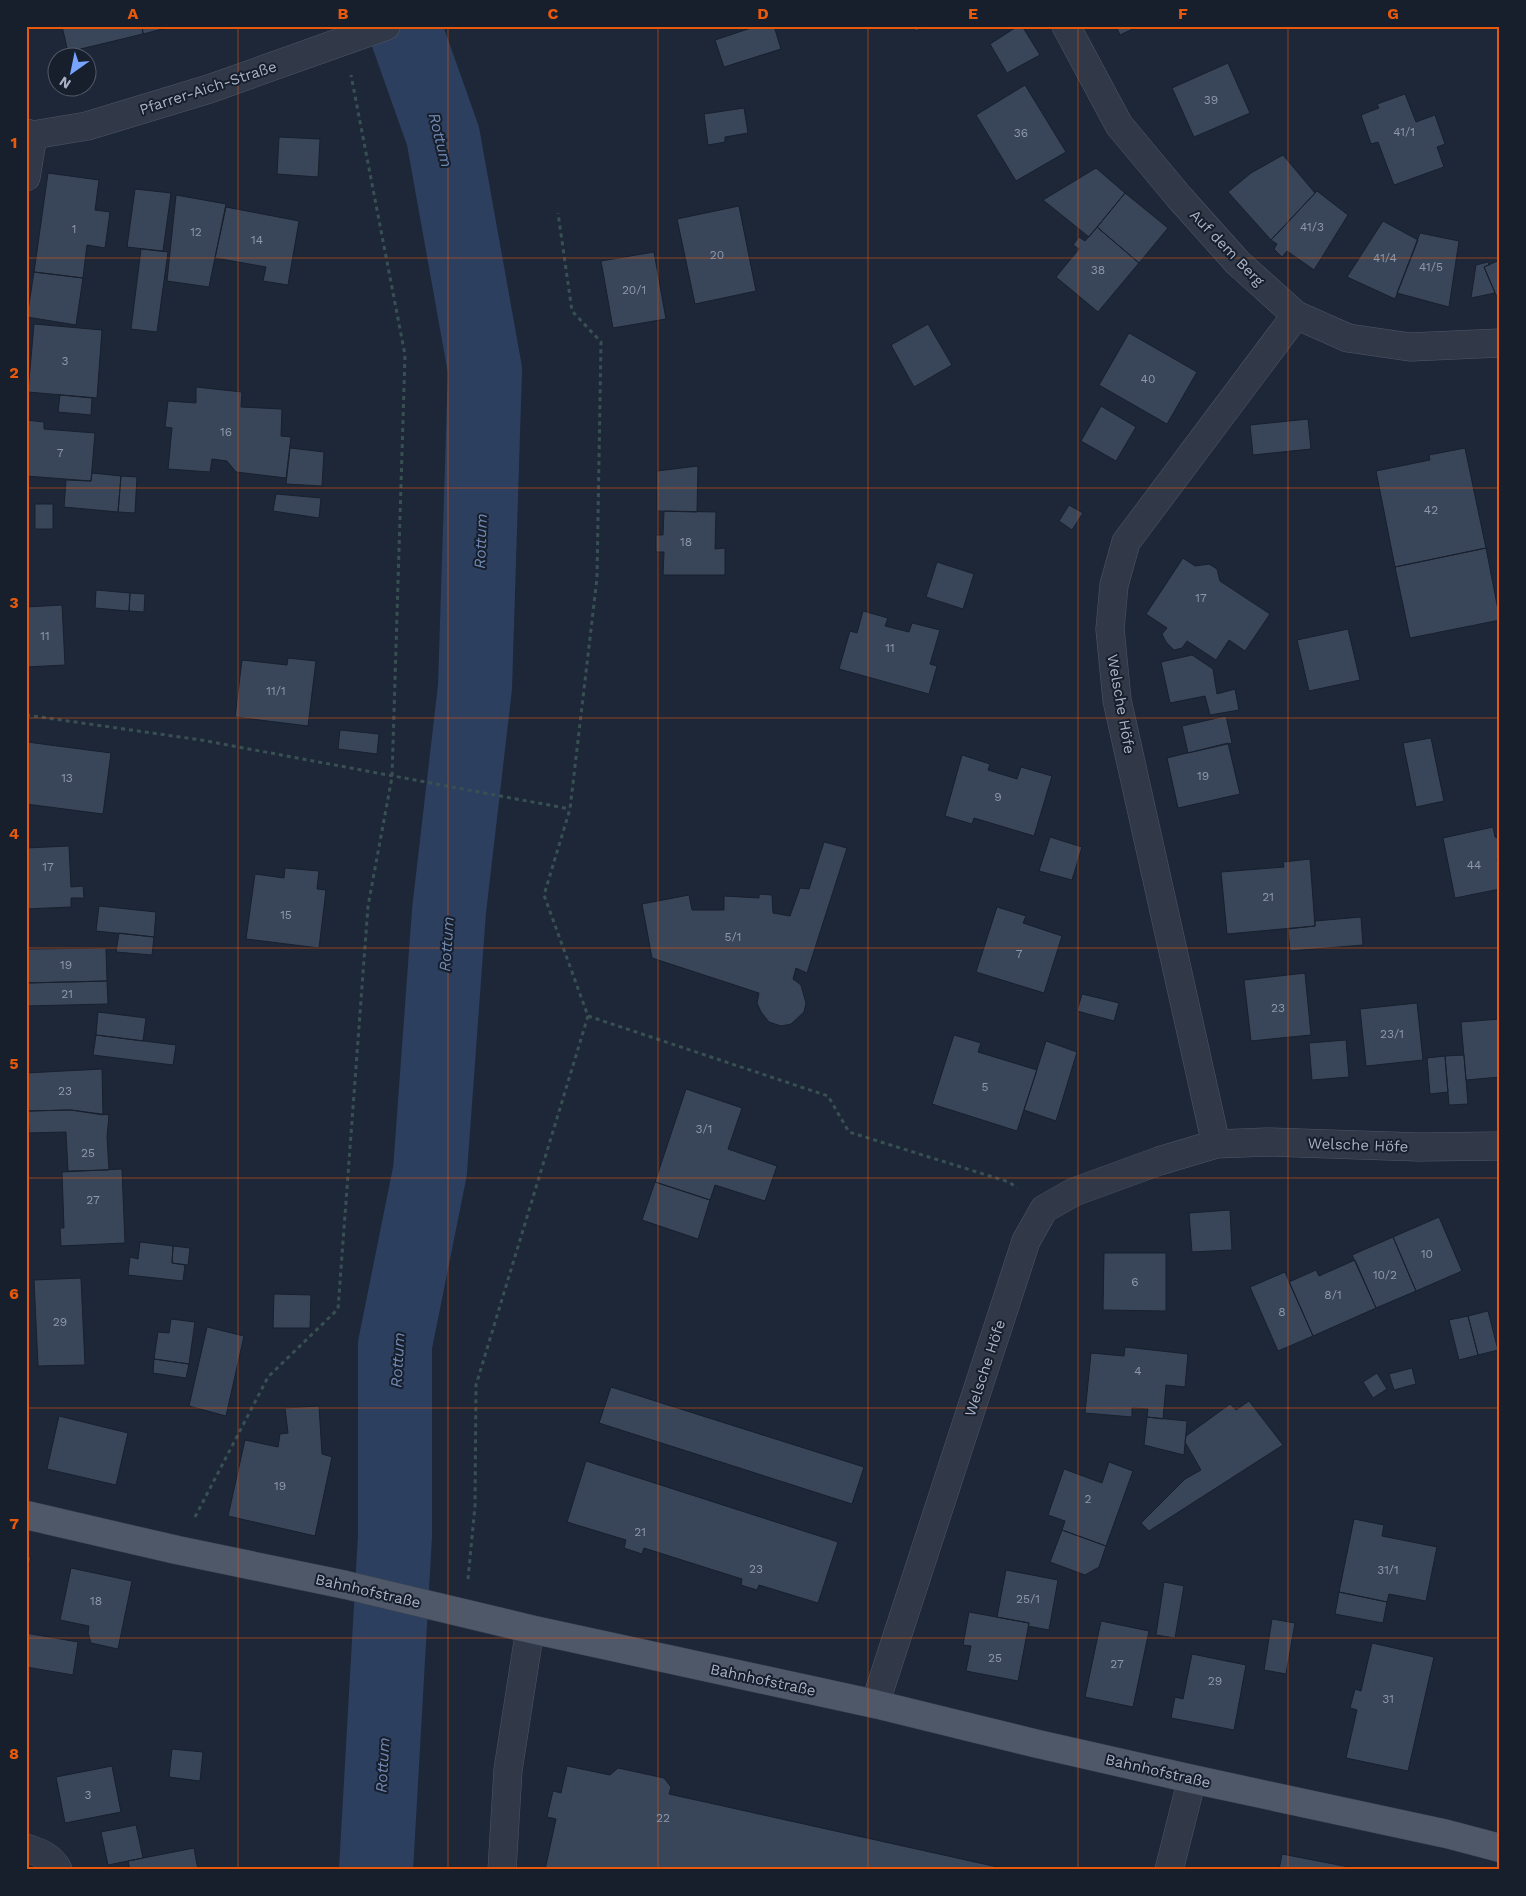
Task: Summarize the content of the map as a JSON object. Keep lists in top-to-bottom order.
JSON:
{
  "streets": {
    "main road": ["Bahnhofstraße"],
    "street": ["Pfarrer-Aich-Straße", "Auf dem Berg", "Welsche Höfe"]
  },
  "crossings": [
    ["Auf dem Berg", "Welsche Höfe"],
    ["Welsche Höfe", "Bahnhofstraße"]
  ],
  "water": ["Rottum"],
  "house_numbers": [
    "39",
    "41/1",
    "36",
    "41/3",
    "1",
    "12",
    "14",
    "20",
    "41/4",
    "41/5",
    "38",
    "20/1",
    "3",
    "40",
    "16",
    "7",
    "42",
    "18",
    "17",
    "11",
    "11",
    "11/1",
    "19",
    "13",
    "9",
    "44",
    "17",
    "21",
    "15",
    "5/1",
    "7",
    "19",
    "21",
    "23",
    "23/1",
    "5",
    "23",
    "3/1",
    "25",
    "27",
    "10",
    "10/2",
    "6",
    "8/1",
    "8",
    "29",
    "4",
    "19",
    "2",
    "21",
    "23",
    "31/1",
    "25/1",
    "18",
    "25",
    "27",
    "29",
    "31",
    "3",
    "22"
  ],
  "north": "bottom left",
  "grid": {
    "columns": [
      "A",
      "B",
      "C",
      "D",
      "E",
      "F",
      "G"
    ],
    "rows": [
      "1",
      "2",
      "3",
      "4",
      "5",
      "6",
      "7",
      "8"
    ]
  }
}
